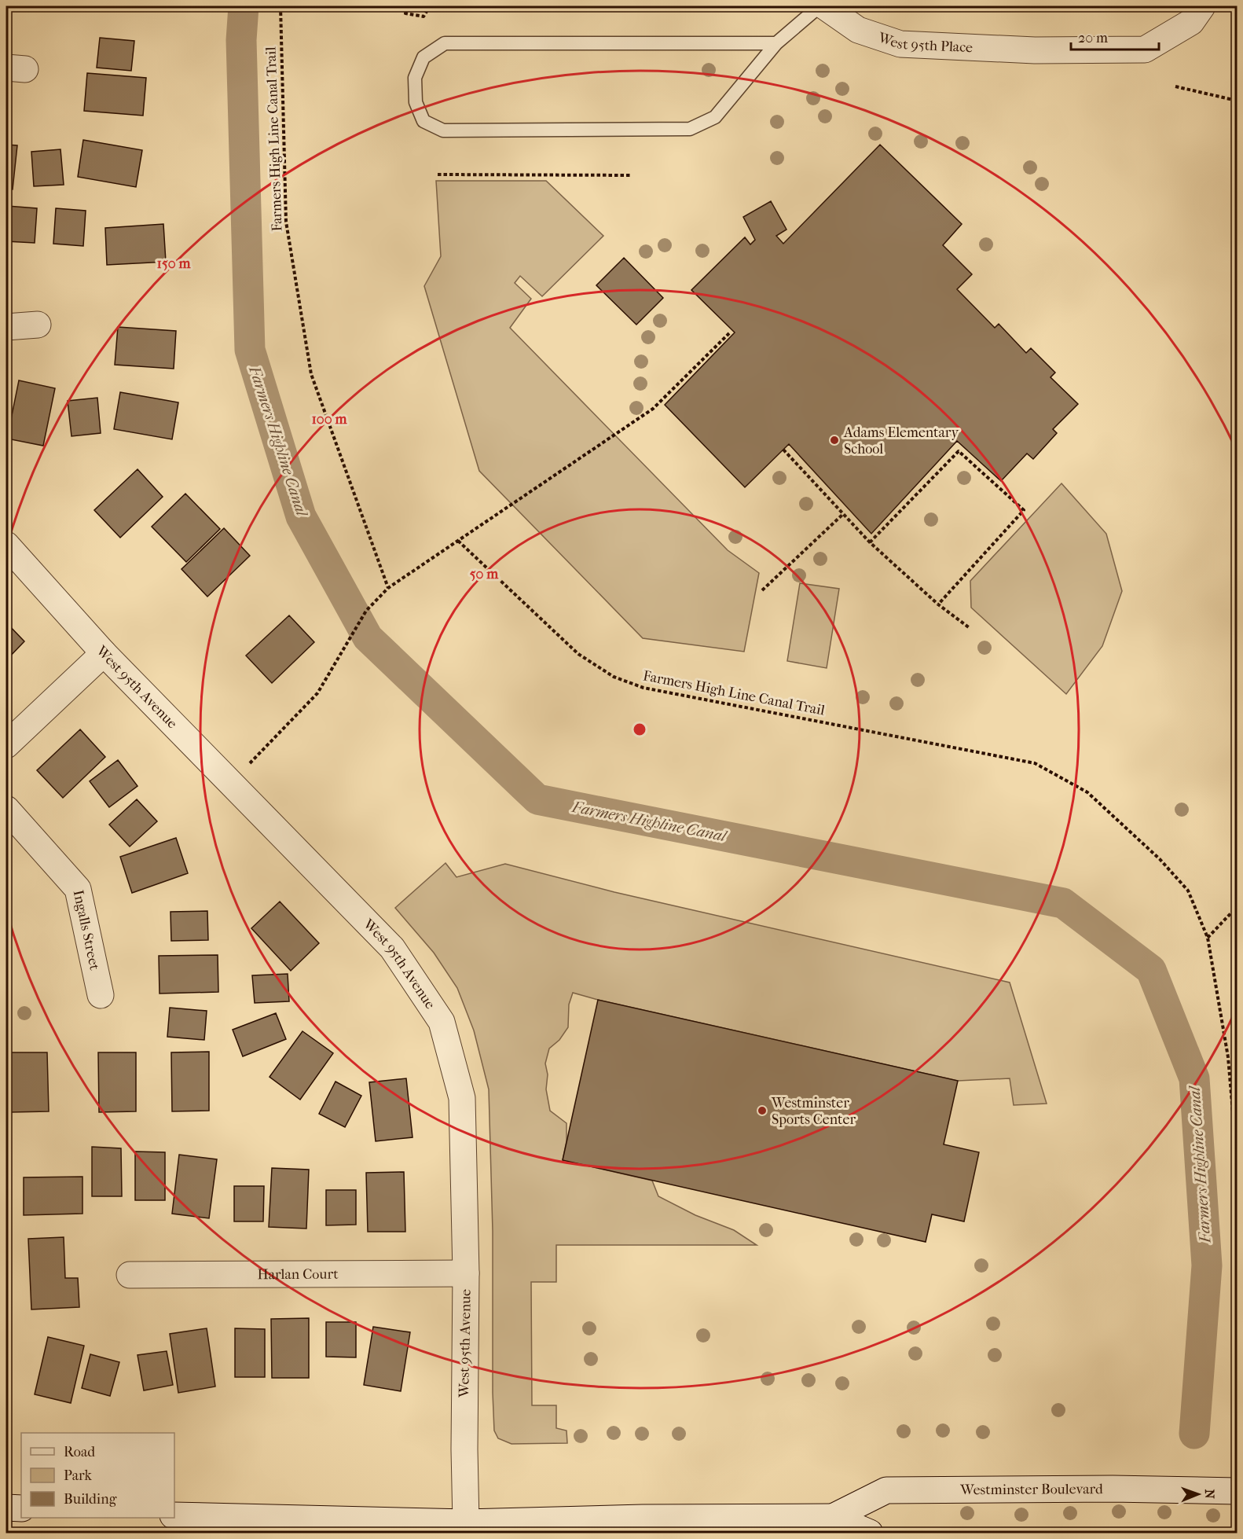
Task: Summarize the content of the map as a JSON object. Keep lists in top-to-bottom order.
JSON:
{
  "streets": {
    "street": [
      "West 95th Place",
      "West 95th Avenue",
      "Ingalls Street",
      "Harlan Court",
      "Westminster Boulevard"
    ],
    "path": ["Farmers High Line Canal Trail"]
  },
  "crossings": [
    ["West 95th Avenue", "Harlan Court"],
    ["West 95th Avenue", "Westminster Boulevard"]
  ],
  "water": ["Farmers Highline Canal"],
  "places": ["Adams Elementary School", "Westminster Sports Center"],
  "legend": ["Road", "Park", "Building"],
  "scale_bar": "20 m",
  "north": "right",
  "rings": ["150 m", "100 m", "50 m"]
}
